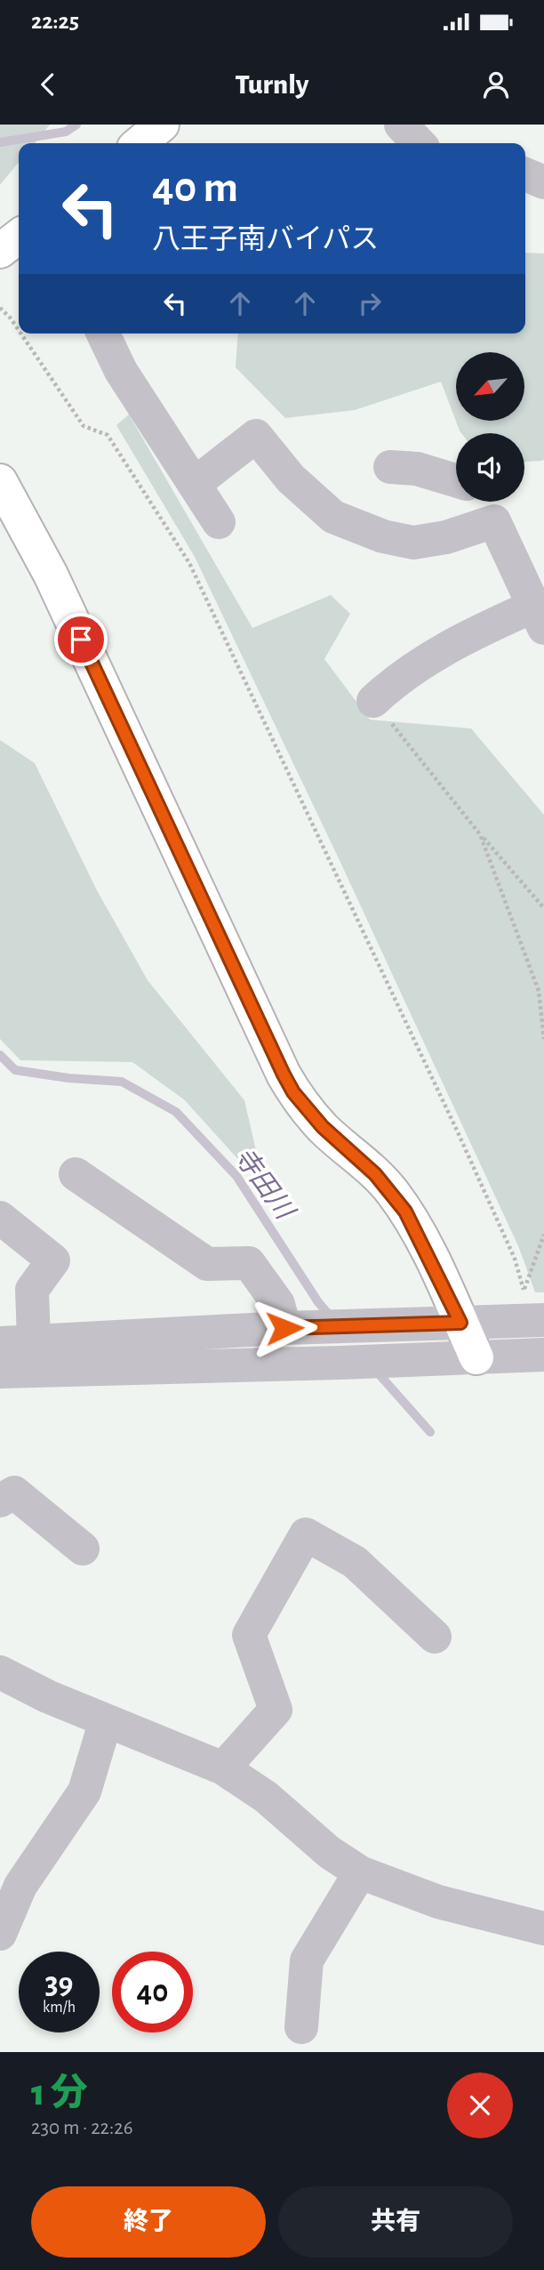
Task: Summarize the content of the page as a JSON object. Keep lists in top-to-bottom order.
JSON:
{
  "water": ["寺田川"],
  "north": "bottom left",
  "page": {
    "status": "22:25",
    "header": "Turnly",
    "turn": ["40 m", "八王子南バイパス"],
    "speed": "39 km/h",
    "limit": "40",
    "heading": ["1 分", "230 m · 22:26"],
    "buttons": ["終了", "共有"]
  }
}
